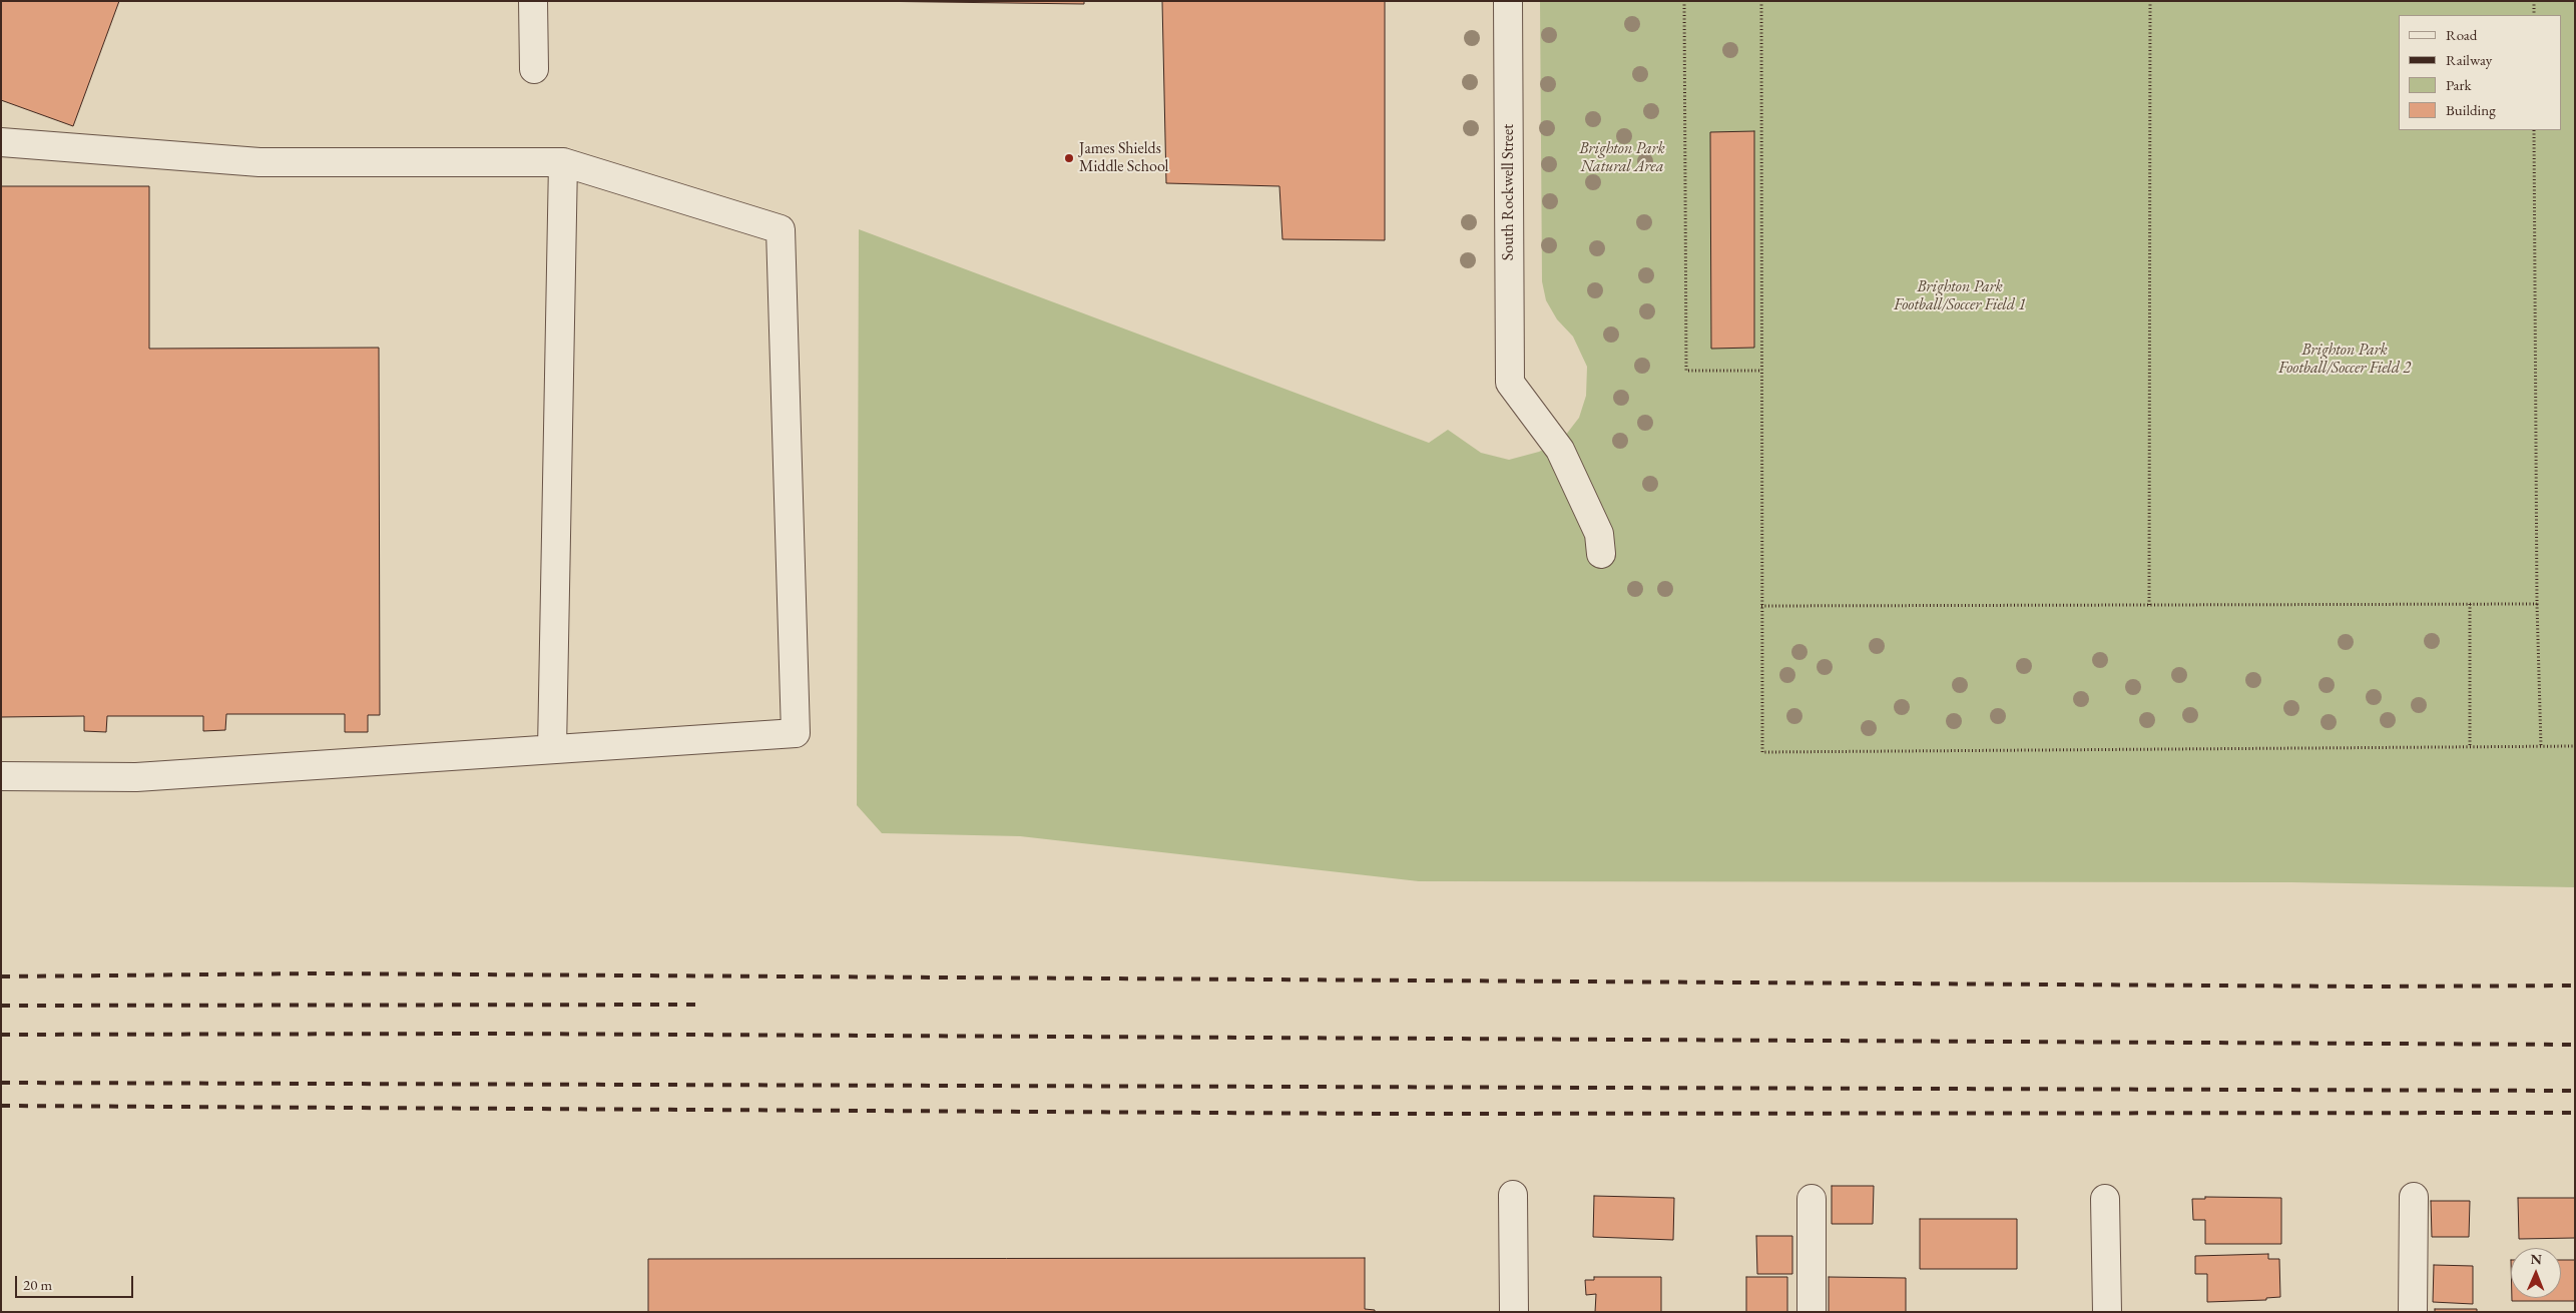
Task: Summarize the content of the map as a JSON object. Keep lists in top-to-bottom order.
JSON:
{
  "streets": {
    "street": ["South Rockwell Street"]
  },
  "parks": ["Brighton Park Natural Area", "Brighton Park Football/Soccer Field 1", "Brighton Park Football/Soccer Field 2"],
  "places": ["James Shields Middle School"],
  "legend": [
    "Road",
    "Railway",
    "Park",
    "Building"
  ],
  "scale_bar": "20 m",
  "north": "top"
}
